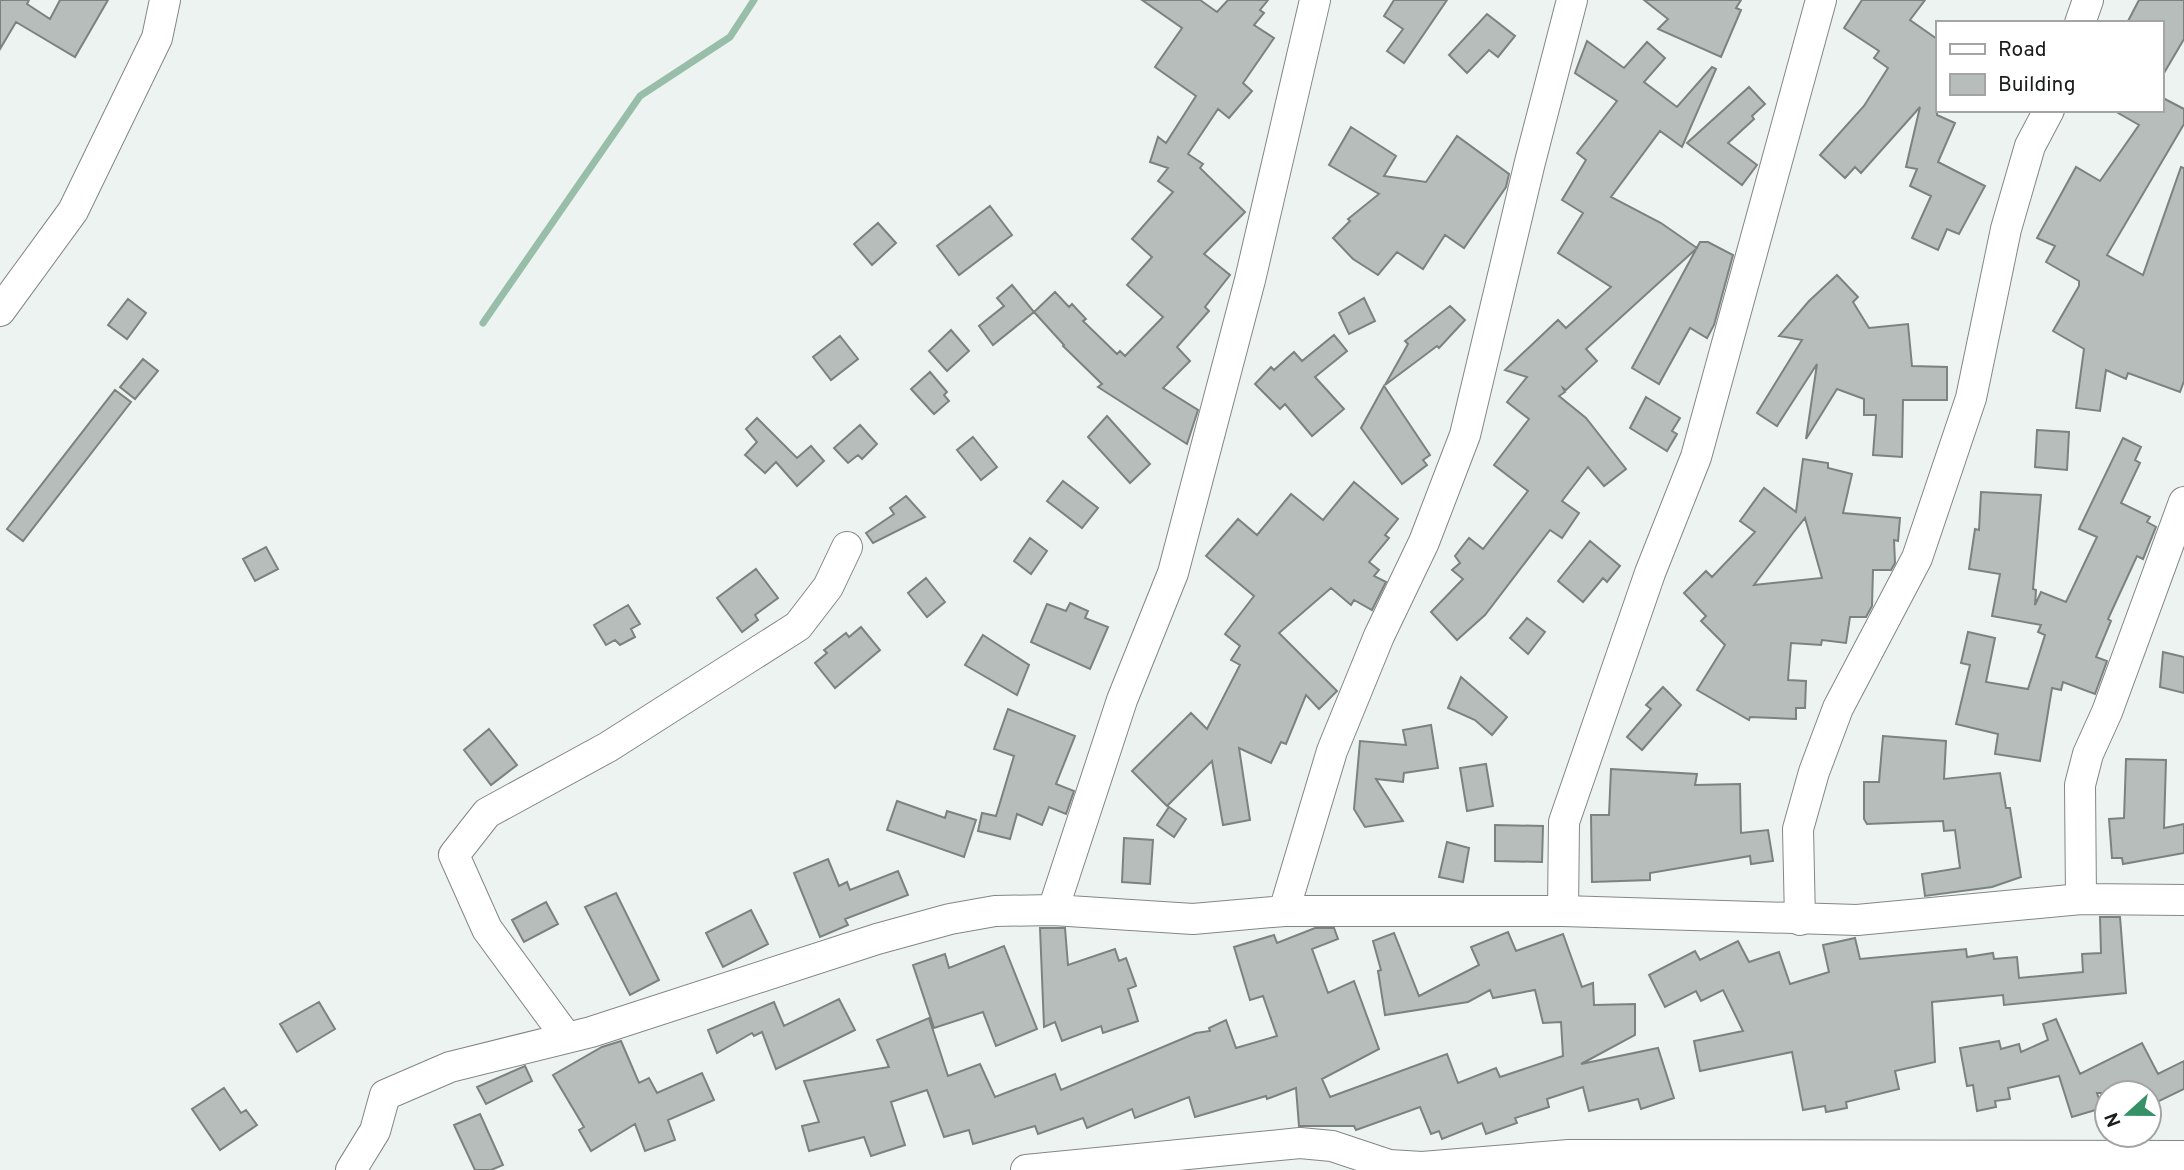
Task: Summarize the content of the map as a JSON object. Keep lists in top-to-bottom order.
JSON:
{
  "legend": ["Road", "Building"],
  "north": "left"
}
